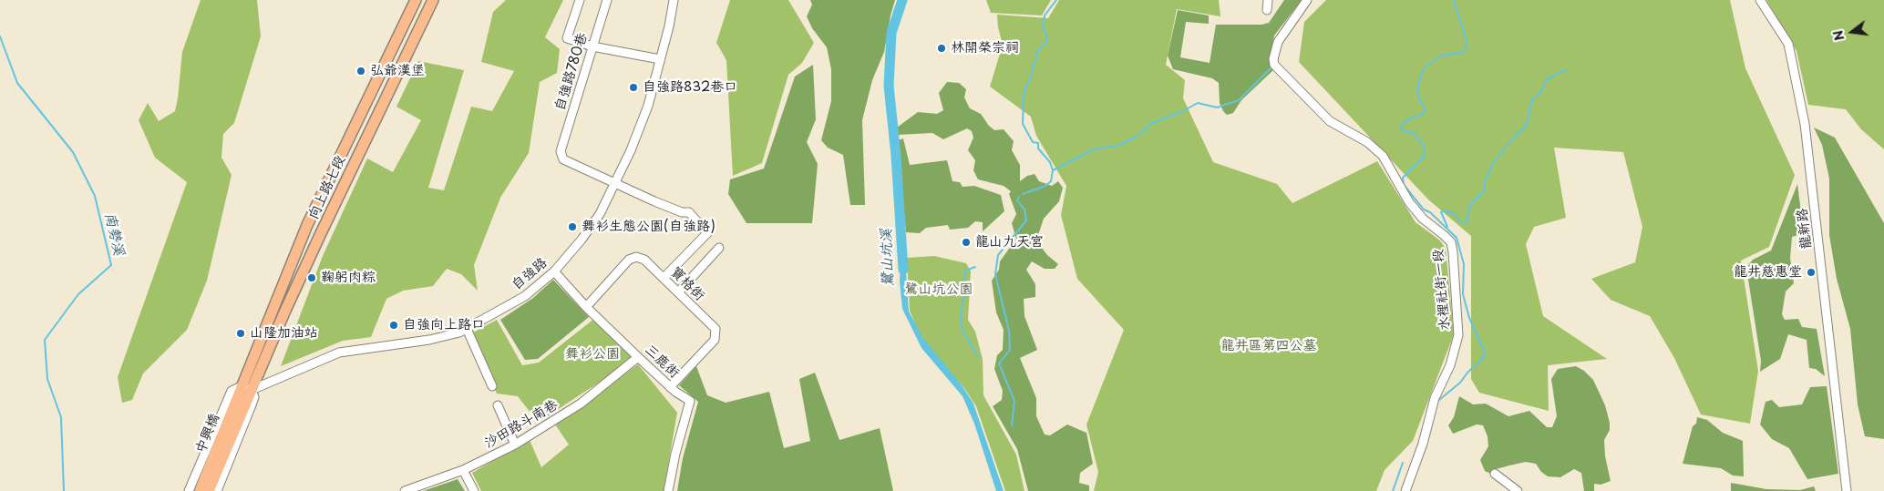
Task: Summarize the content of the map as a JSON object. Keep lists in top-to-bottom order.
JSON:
{
  "streets": {
    "main road": ["向上路七段", "中興橋"],
    "street": [
      "自強路780巷",
      "龍新路",
      "自強路",
      "寶格街",
      "水裡社街一段",
      "三鹿街",
      "沙田路斗南巷"
    ]
  },
  "crossings": [
    ["自強路780巷", "自強路"],
    ["向上路七段", "自強路"],
    ["向上路七段", "中興橋"],
    ["自強路", "三鹿街"],
    ["自強路", "中興橋"],
    ["寶格街", "三鹿街"],
    ["三鹿街", "沙田路斗南巷"]
  ],
  "water": ["南勢溪", "鷺山坑溪"],
  "parks": ["鷺山坑公園", "龍井區第四公墓", "舞衫公園"],
  "places": [
    "林開榮宗祠",
    "弘爺漢堡",
    "自強路832巷口",
    "舞衫生態公園(自強路)",
    "龍山九天宮",
    "龍井慈惠堂",
    "鞠躬肉粽",
    "自強向上路口",
    "山隆加油站"
  ],
  "north": "left"
}
